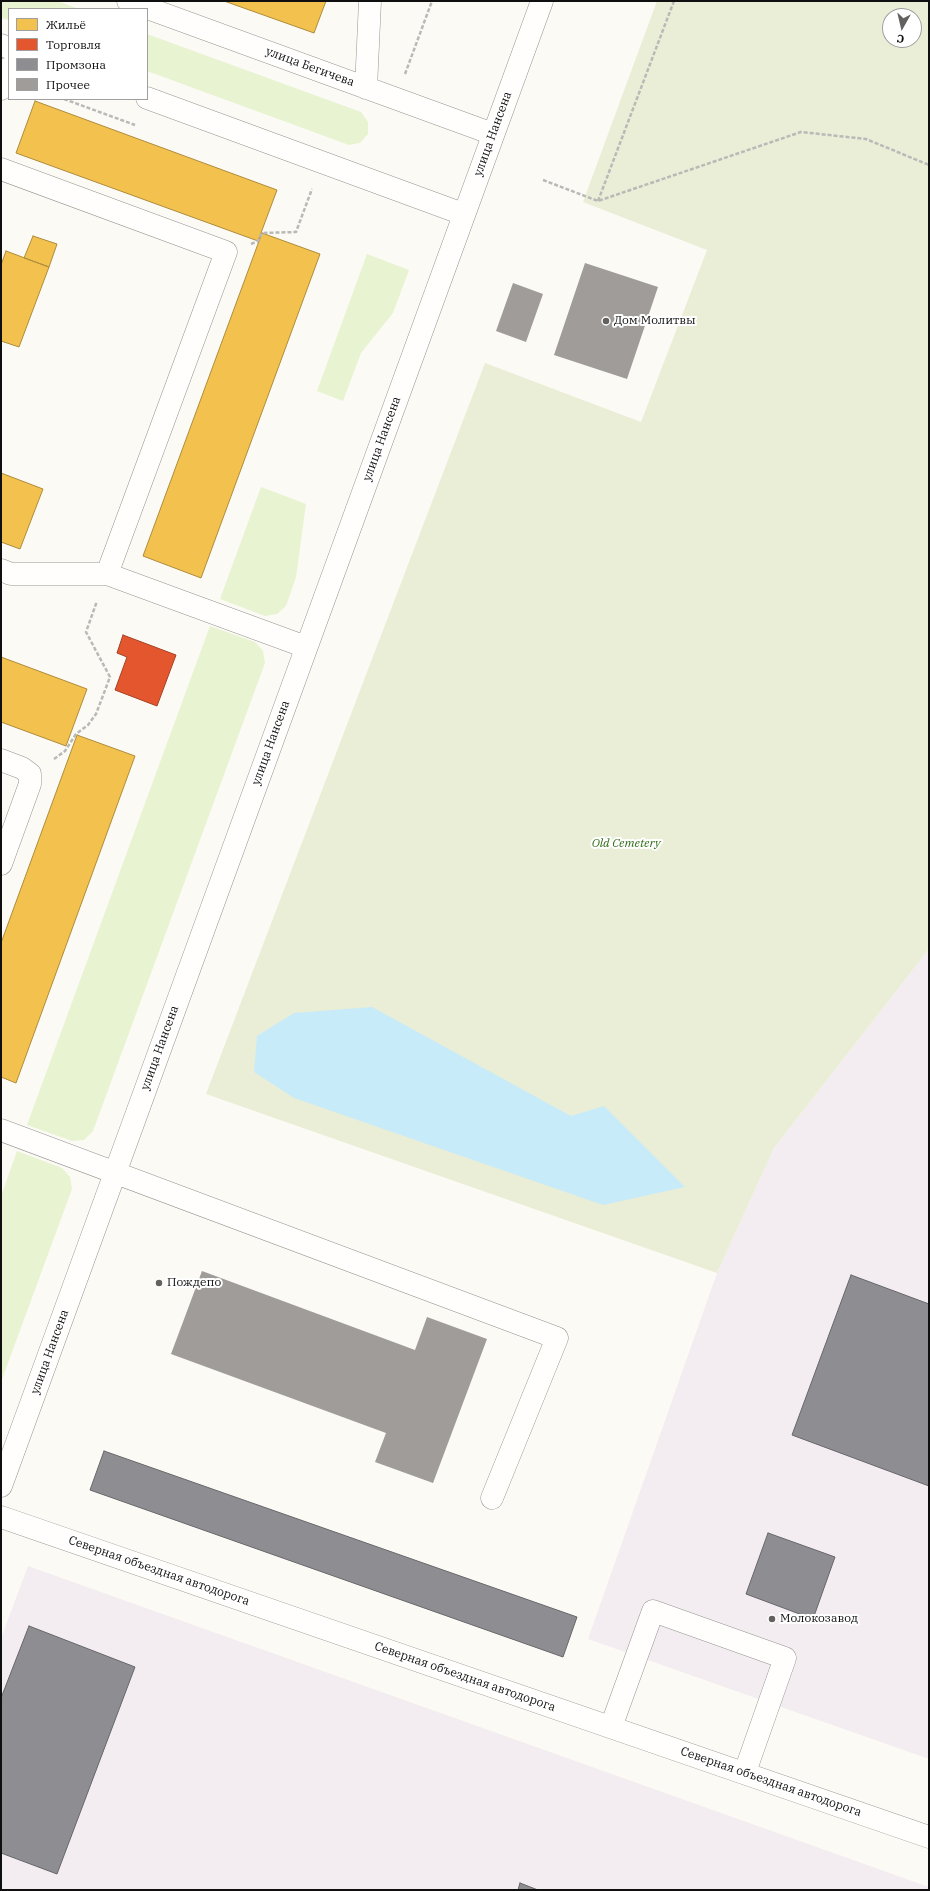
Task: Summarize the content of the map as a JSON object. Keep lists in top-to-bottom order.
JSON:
{
  "streets": {
    "street": ["улица Бегичева", "улица Нансена", "Северная объездная автодорога"]
  },
  "crossings": [
    ["улица Бегичева", "улица Нансена"]
  ],
  "parks": ["Old Cemetery"],
  "places": ["Дом Молитвы", "Пождепо", "Молокозавод"],
  "legend": [
    "Жильё",
    "Торговля",
    "Промзона",
    "Прочее"
  ],
  "north": "bottom"
}
